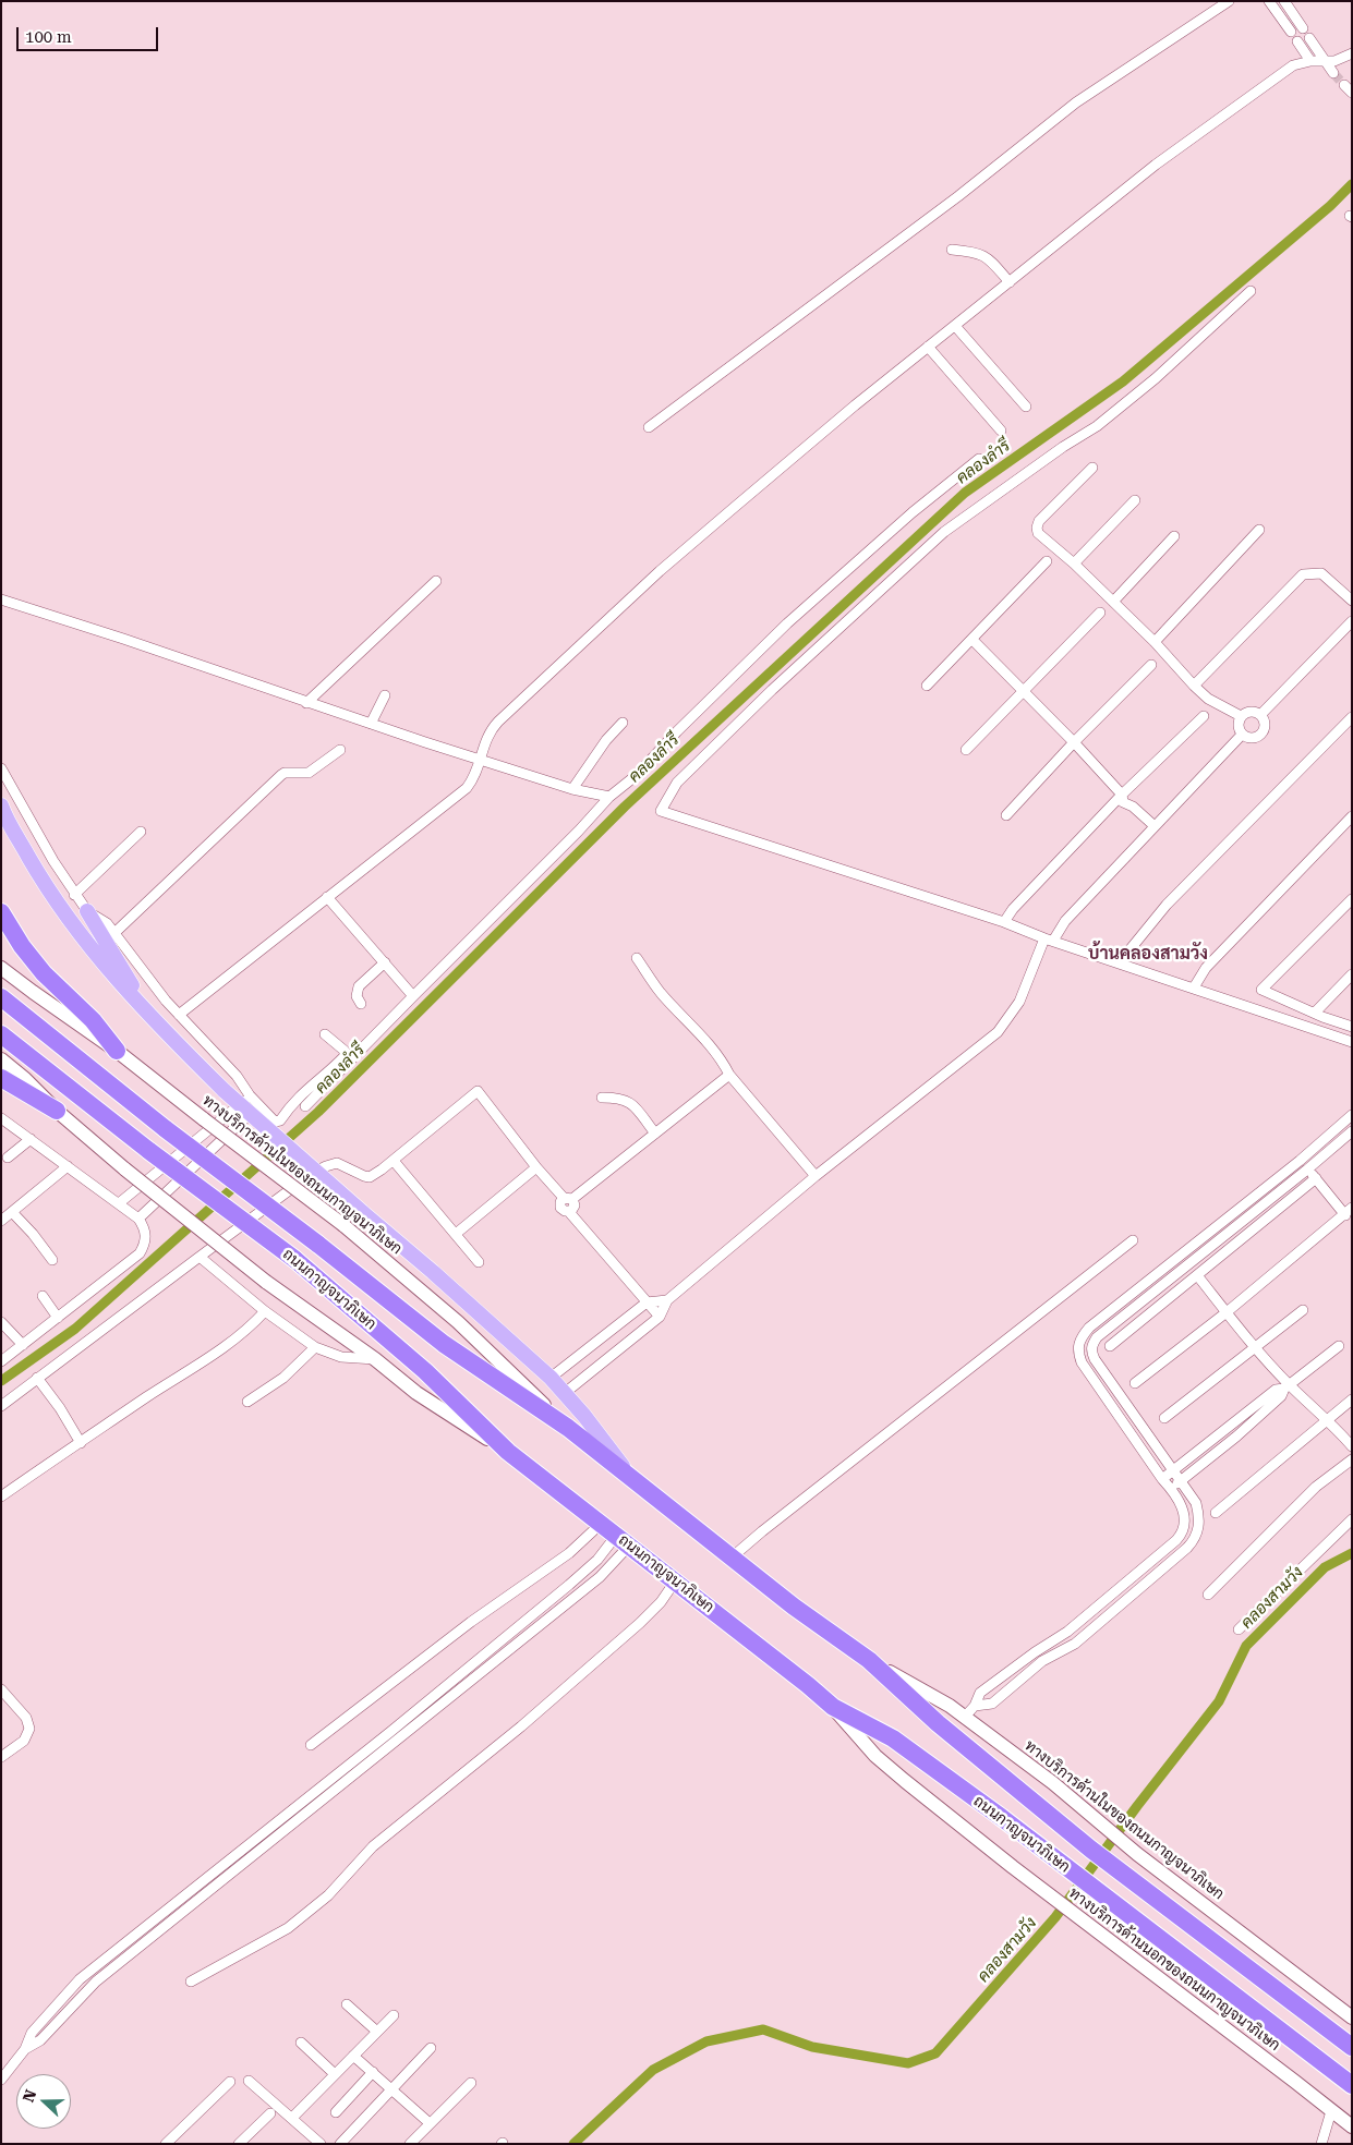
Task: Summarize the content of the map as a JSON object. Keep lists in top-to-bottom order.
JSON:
{
  "streets": {
    "highway": ["ถนนกาญจนาภิเษก"],
    "main road": ["ทางบริการด้านในของถนนกาญจนาภิเษก", "ทางบริการด้านนอกของถนนกาญจนาภิเษก"]
  },
  "crossings": [
    ["ทางบริการด้านในของถนนกาญจนาภิเษก", "ถนนกาญจนาภิเษก"],
    ["ถนนกาญจนาภิเษก", "ทางบริการด้านนอกของถนนกาญจนาภิเษก"]
  ],
  "districts": ["บ้านคลองสามวัง"],
  "water": ["คลองลำรี", "คลองสามวัง"],
  "scale_bar": "100 m",
  "north": "left"
}
